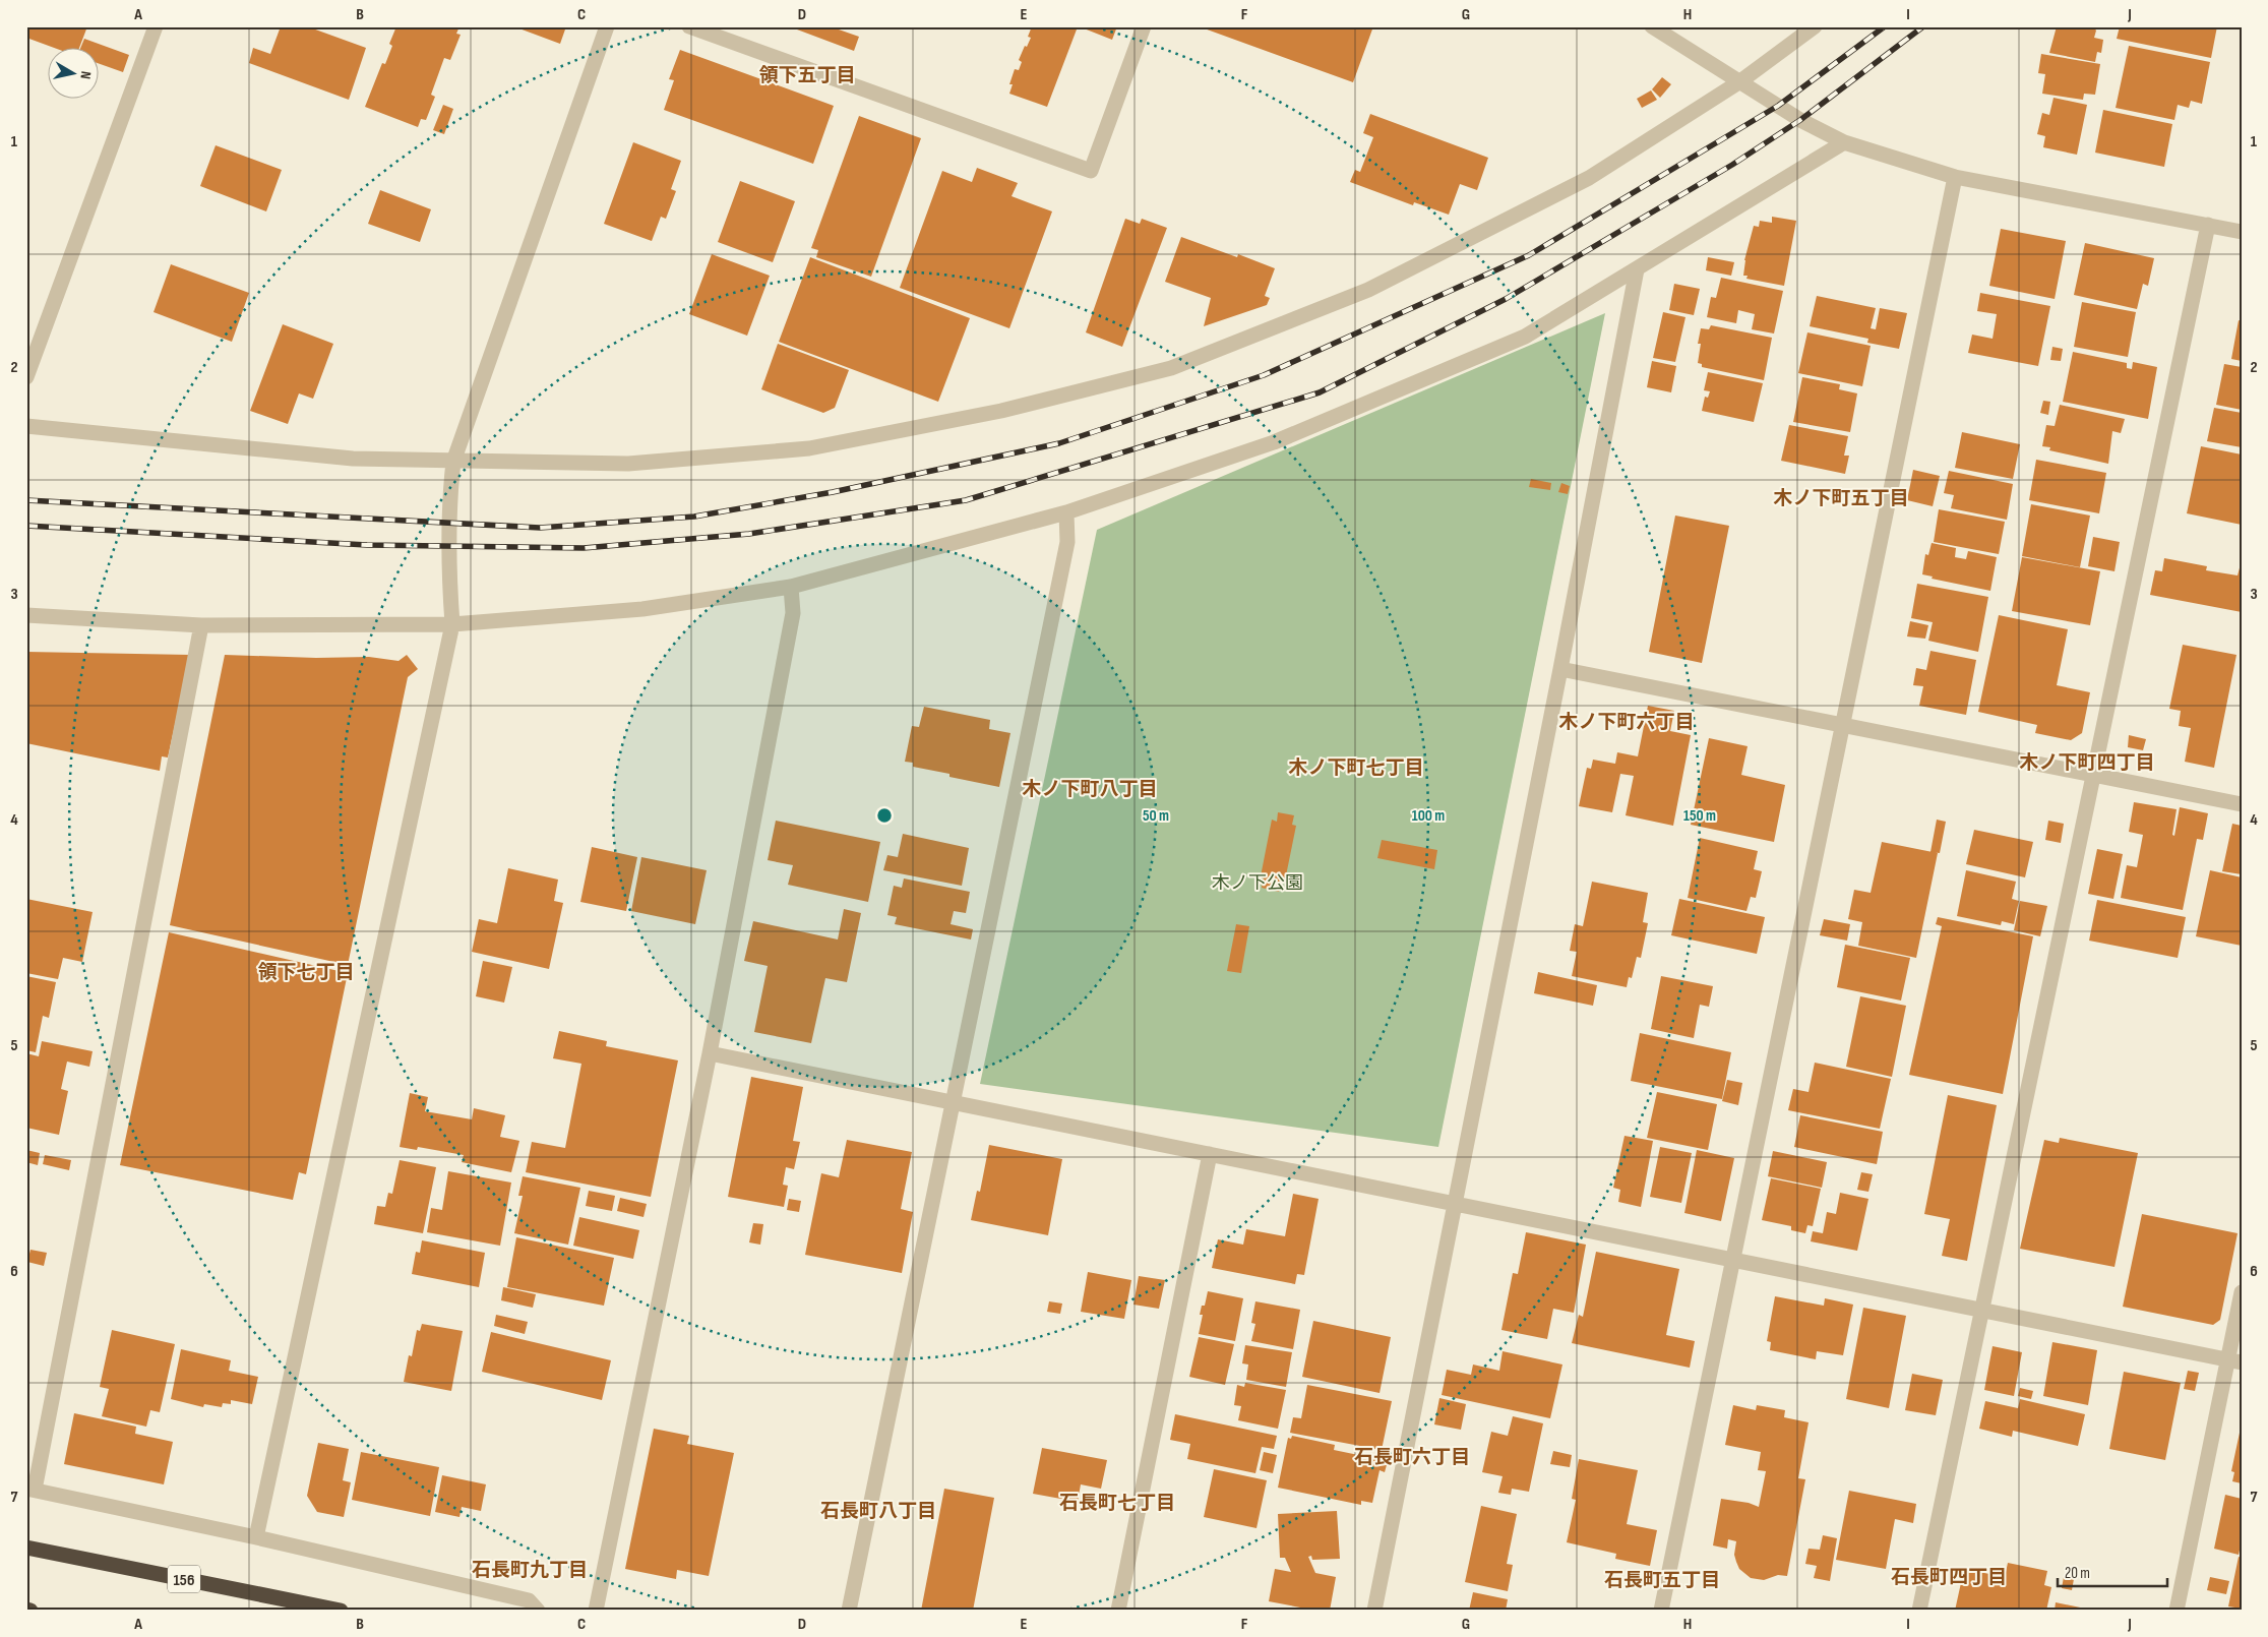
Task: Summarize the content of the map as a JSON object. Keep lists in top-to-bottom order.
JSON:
{
  "streets": {
    "highway": ["156"]
  },
  "districts": [
    "領下五丁目",
    "木ノ下町五丁目",
    "木ノ下町六丁目",
    "木ノ下町四丁目",
    "木ノ下町七丁目",
    "木ノ下町八丁目",
    "領下七丁目",
    "石長町六丁目",
    "石長町七丁目",
    "石長町八丁目",
    "石長町九丁目",
    "石長町四丁目",
    "石長町五丁目"
  ],
  "parks": ["木ノ下公園"],
  "scale_bar": "20 m",
  "north": "right",
  "grid": {
    "columns": [
      "A",
      "B",
      "C",
      "D",
      "E",
      "F",
      "G",
      "H",
      "I",
      "J"
    ],
    "rows": [
      "1",
      "2",
      "3",
      "4",
      "5",
      "6",
      "7"
    ]
  },
  "rings": ["50 m", "100 m", "150 m"]
}
